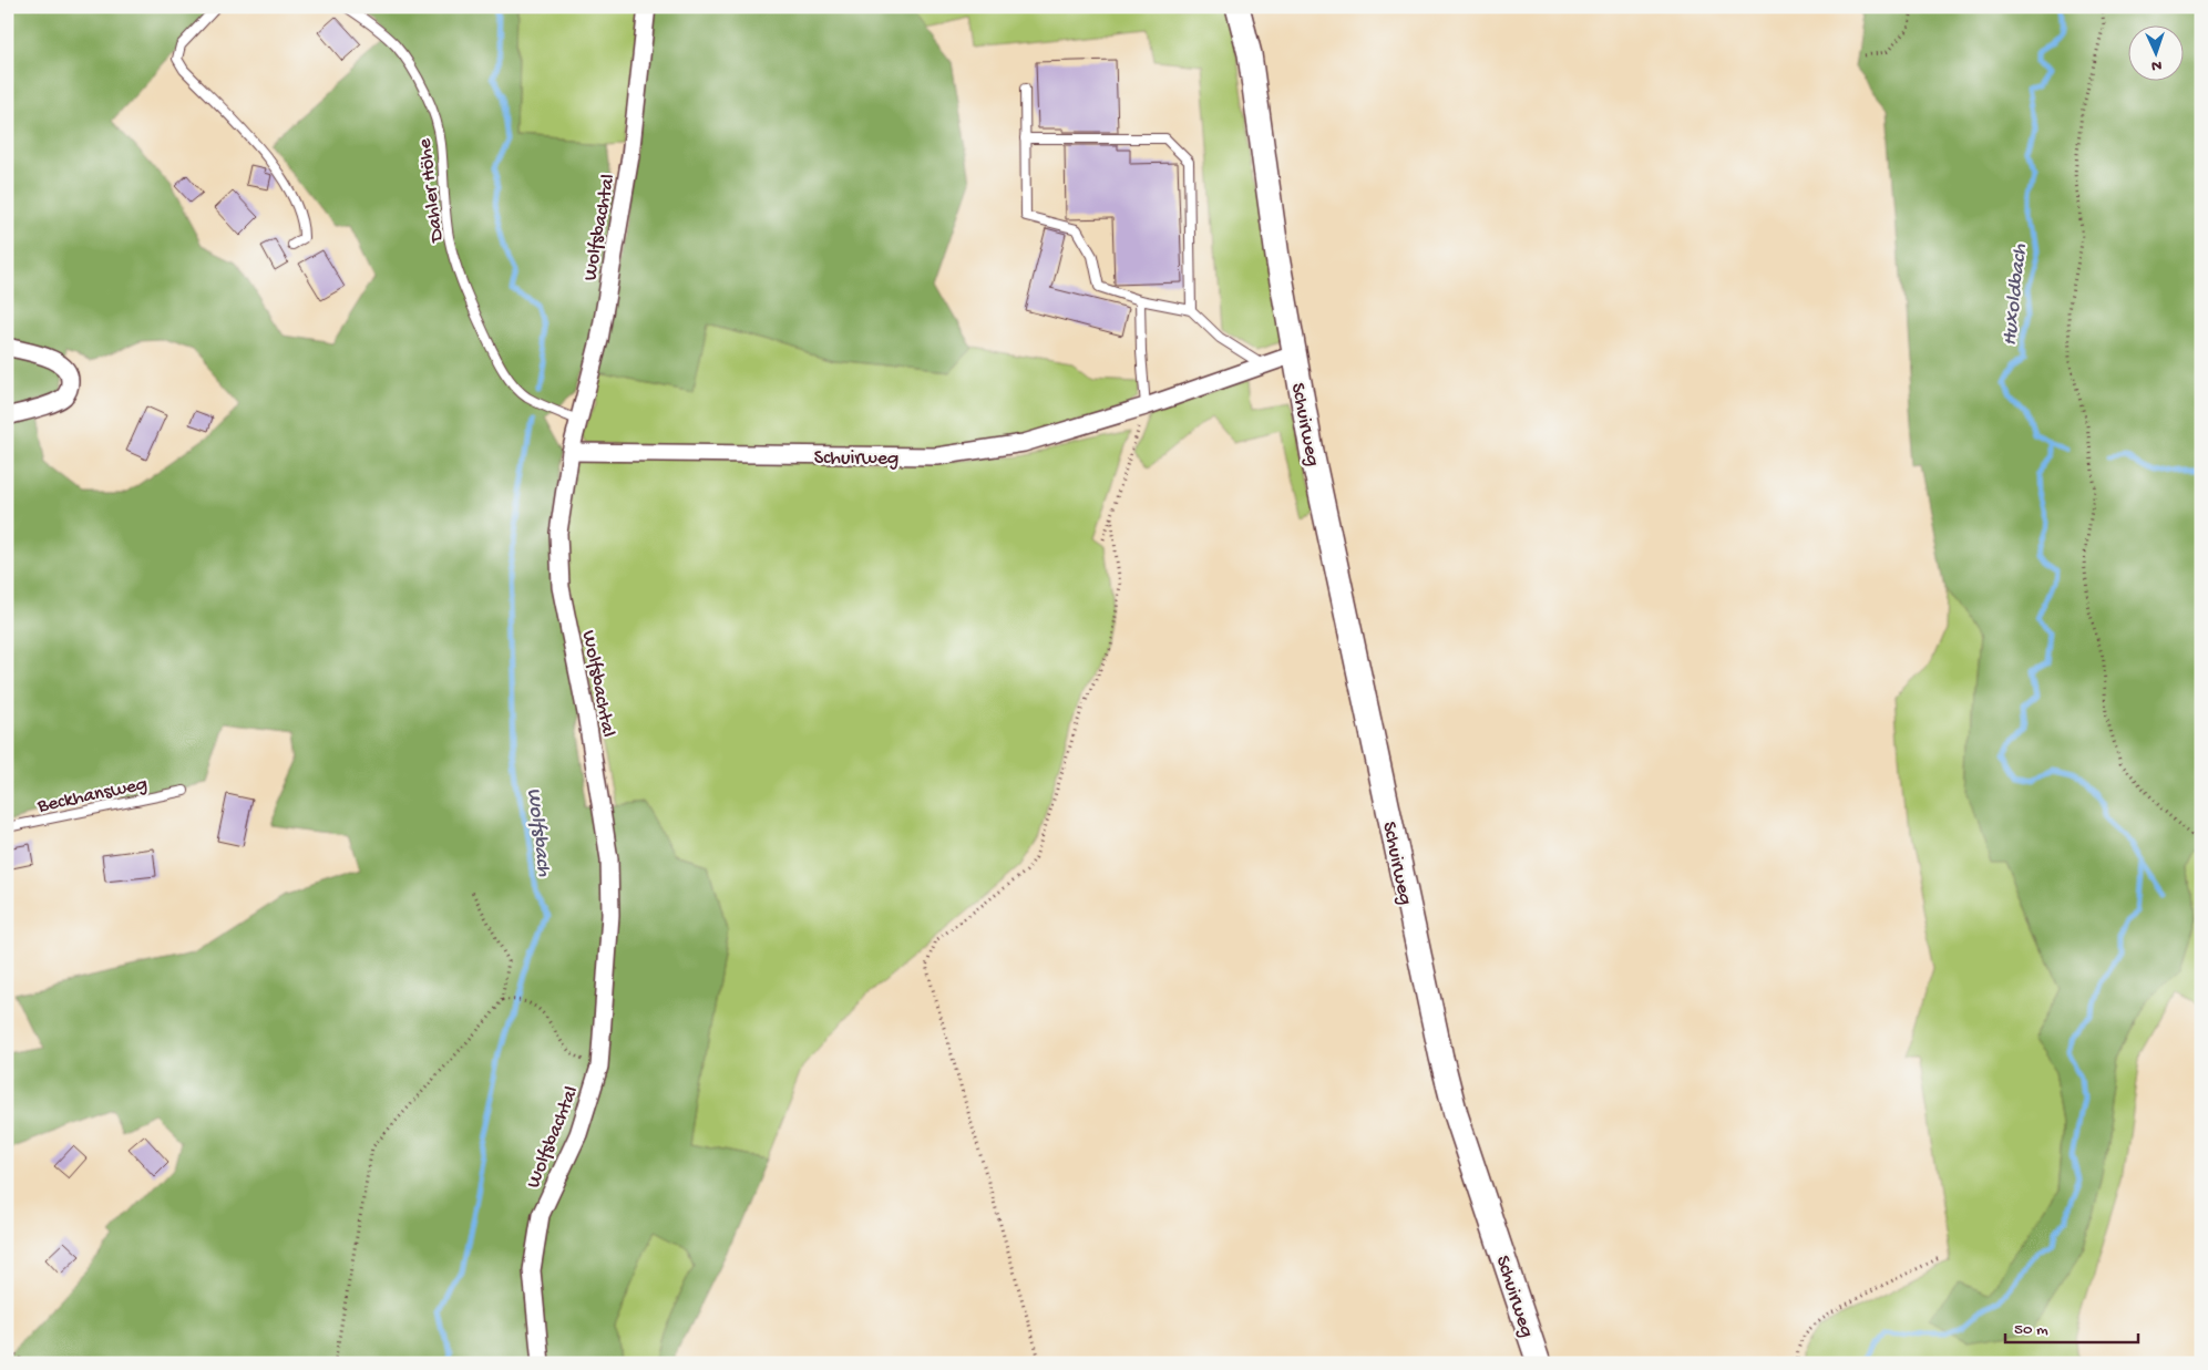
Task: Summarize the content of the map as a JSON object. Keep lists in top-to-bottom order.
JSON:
{
  "streets": {
    "main road": ["Schuirweg"],
    "street": ["Wolfsbachtal"],
    "lane": ["Dahler Höhe", "Beckhansweg"]
  },
  "crossings": [
    ["Dahler Höhe", "Wolfsbachtal"],
    ["Wolfsbachtal", "Schuirweg"]
  ],
  "water": ["Huxoldbach", "Wolfsbach"],
  "scale_bar": "50 m",
  "north": "bottom"
}
